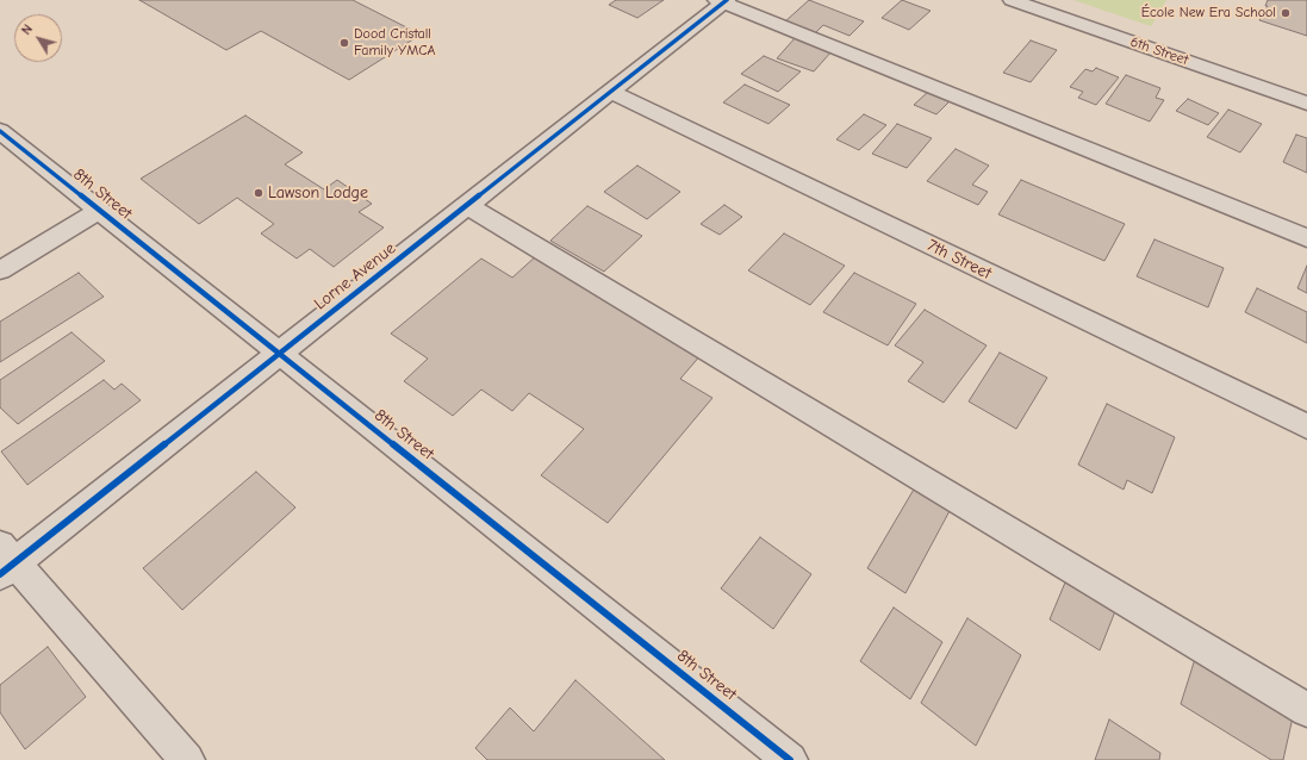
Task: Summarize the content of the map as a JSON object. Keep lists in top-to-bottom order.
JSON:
{
  "streets": {
    "street": [
      "6th Street",
      "8th Street",
      "7th Street",
      "Lorne Avenue"
    ]
  },
  "crossings": [
    ["8th Street", "Lorne Avenue"],
    ["7th Street", "Lorne Avenue"]
  ],
  "places": ["École New Era School", "Dood Cristall Family YMCA", "Lawson Lodge"],
  "north": "top left"
}
